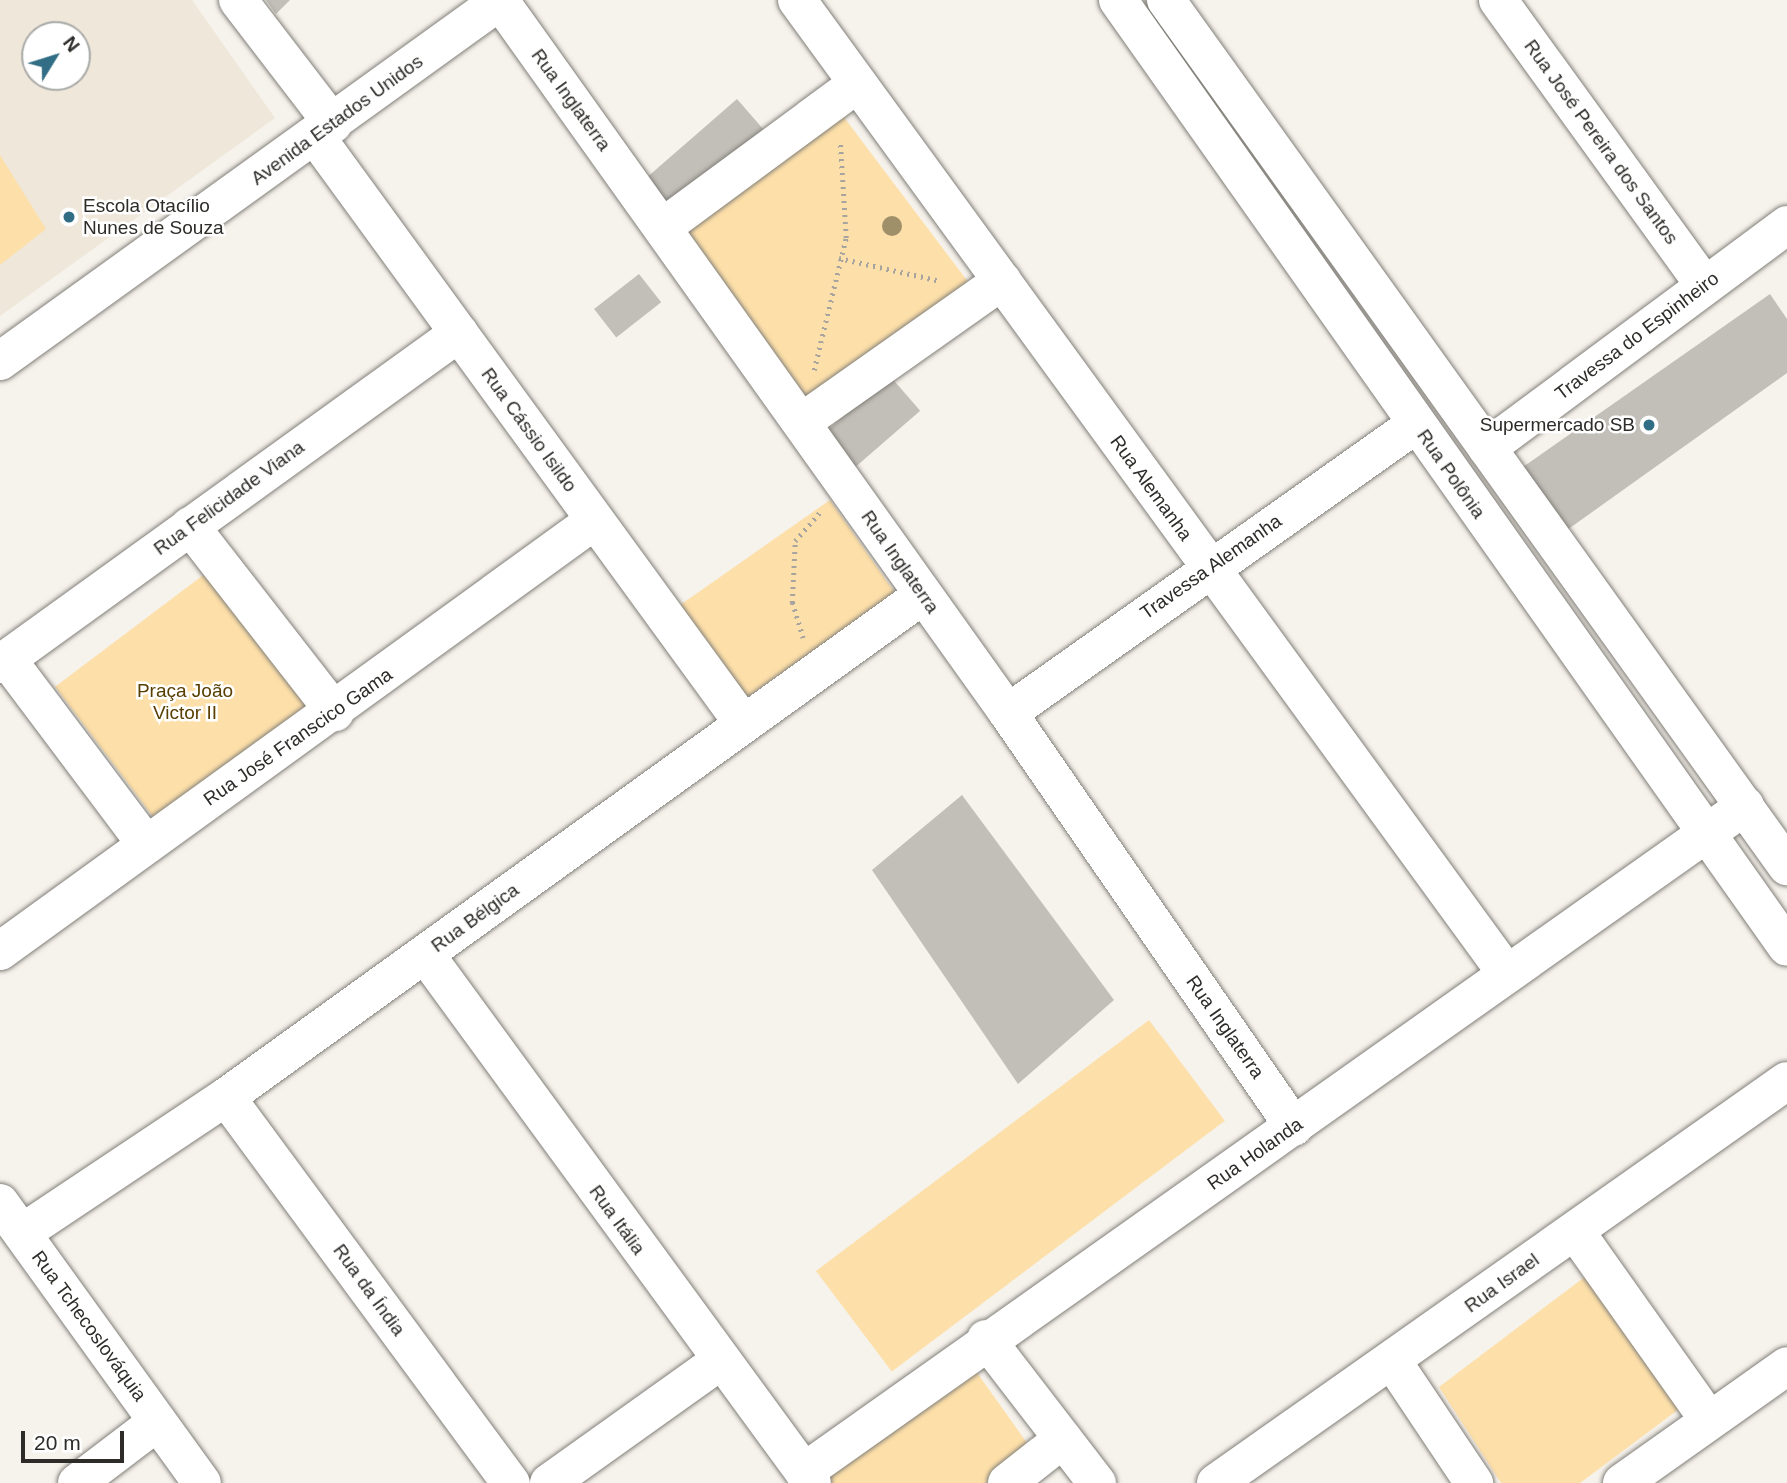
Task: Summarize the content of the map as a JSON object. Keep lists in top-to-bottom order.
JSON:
{
  "streets": {
    "street": [
      "Rua Inglaterra",
      "Avenida Estados Unidos",
      "Rua José Pereira dos Santos",
      "Travessa do Espinheiro",
      "Rua Cássio Isildo",
      "Rua Polônia",
      "Rua Alemanha",
      "Rua Felicidade Viana",
      "Travessa Alemanha",
      "Rua José Franscico Gama",
      "Rua Bélgica",
      "Rua Holanda",
      "Rua Itália",
      "Rua Israel",
      "Rua da Índia",
      "Rua Tchecoslováquia"
    ]
  },
  "crossings": [
    ["Rua Inglaterra", "Avenida Estados Unidos"],
    ["Rua Inglaterra", "Travessa Alemanha"],
    ["Rua Inglaterra", "Rua Bélgica"],
    ["Rua Inglaterra", "Rua Holanda"],
    ["Avenida Estados Unidos", "Rua Cássio Isildo"],
    ["Rua José Pereira dos Santos", "Travessa do Espinheiro"],
    ["Rua Cássio Isildo", "Rua Felicidade Viana"],
    ["Rua Cássio Isildo", "Rua José Franscico Gama"],
    ["Rua Cássio Isildo", "Rua Bélgica"],
    ["Rua Polônia", "Travessa Alemanha"],
    ["Rua Polônia", "Rua Holanda"],
    ["Rua Alemanha", "Travessa Alemanha"],
    ["Rua Alemanha", "Rua Holanda"],
    ["Rua Bélgica", "Rua Itália"],
    ["Rua Bélgica", "Rua da Índia"],
    ["Rua Bélgica", "Rua Tchecoslováquia"],
    ["Rua Holanda", "Rua Itália"]
  ],
  "parks": ["Praça João Victor II"],
  "places": ["Escola Otacílio Nunes de Souza", "Supermercado SB"],
  "scale_bar": "20 m",
  "north": "top right"
}
